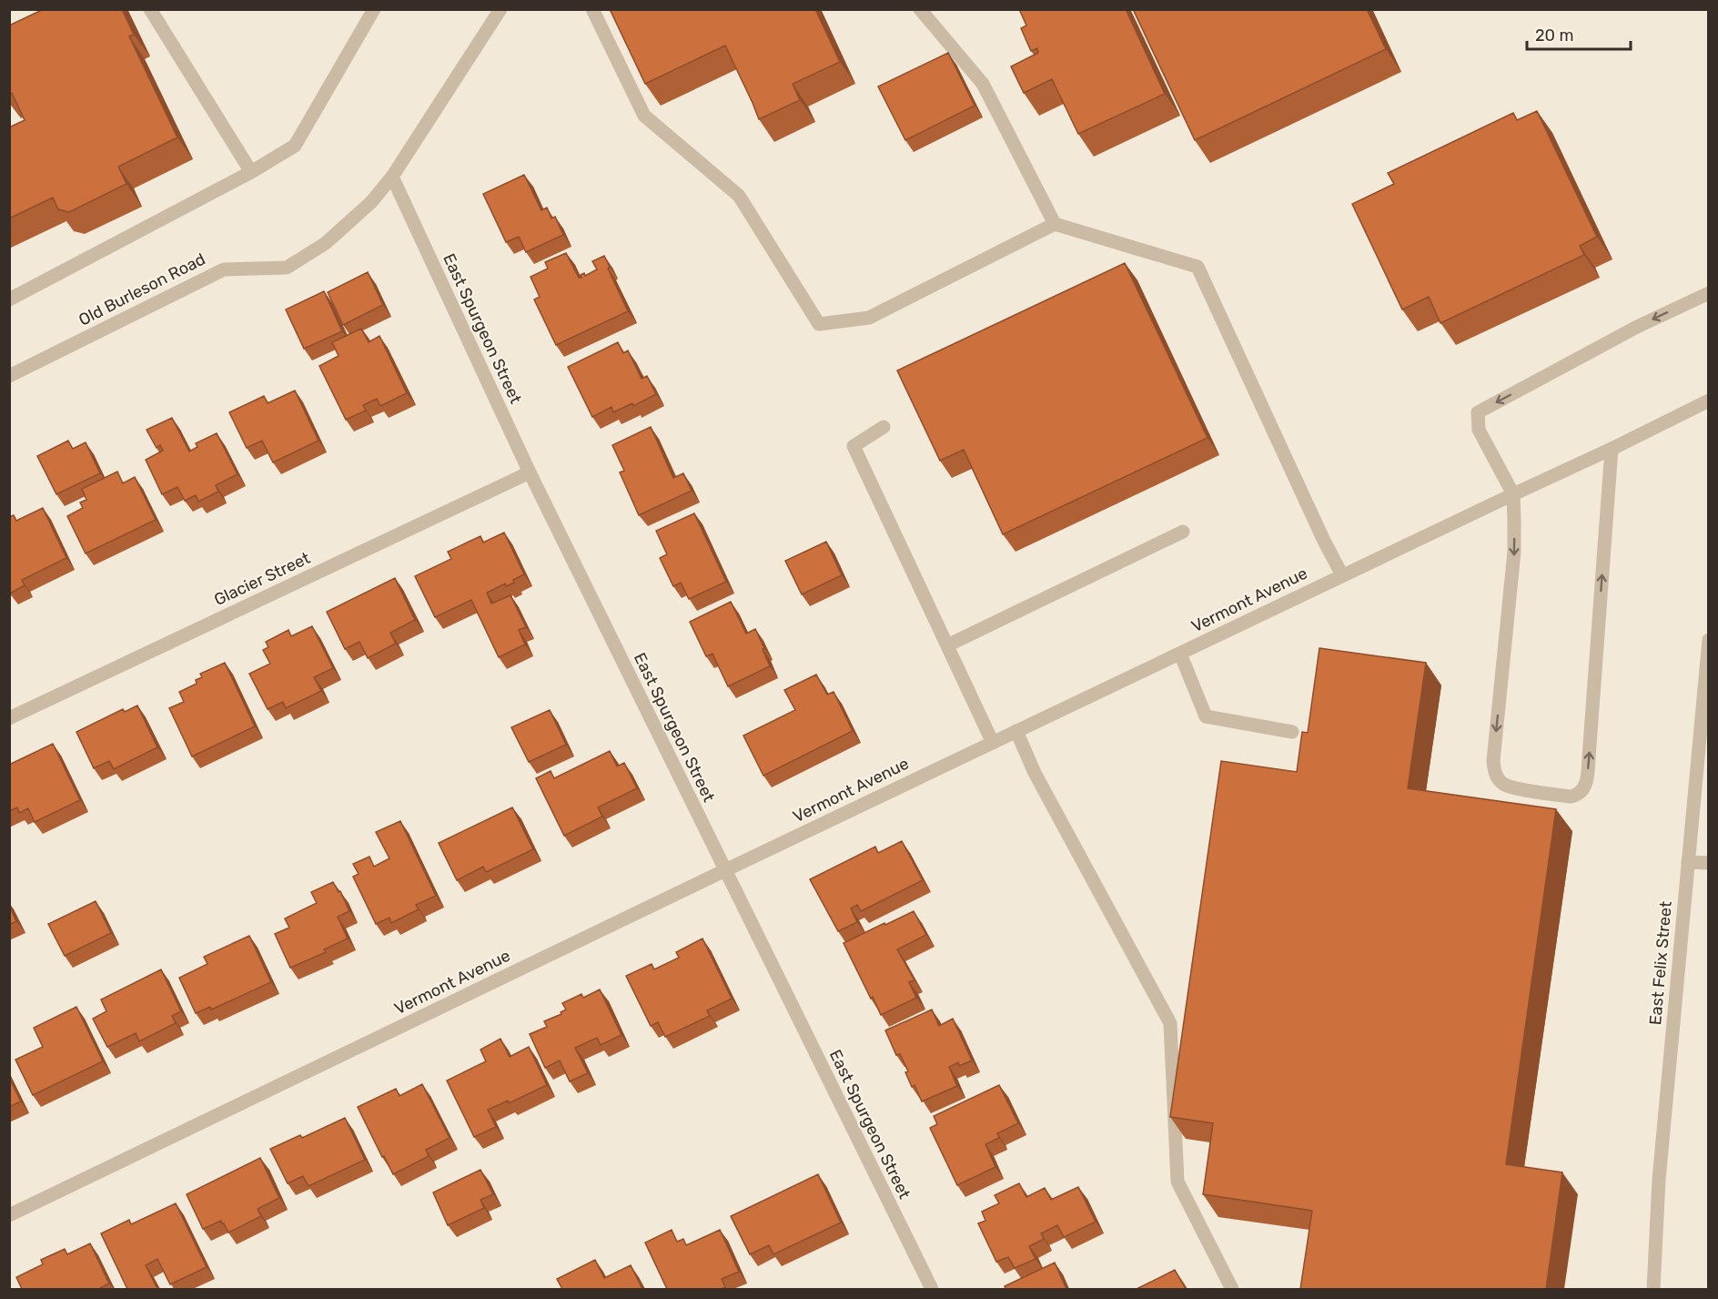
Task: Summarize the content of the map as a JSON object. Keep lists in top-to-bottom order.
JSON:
{
  "streets": {
    "street": [
      "Old Burleson Road",
      "East Spurgeon Street",
      "Glacier Street",
      "Vermont Avenue",
      "East Felix Street"
    ]
  },
  "crossings": [
    ["Old Burleson Road", "East Spurgeon Street"],
    ["East Spurgeon Street", "Glacier Street"],
    ["East Spurgeon Street", "Vermont Avenue"]
  ],
  "scale_bar": "20 m"
}
